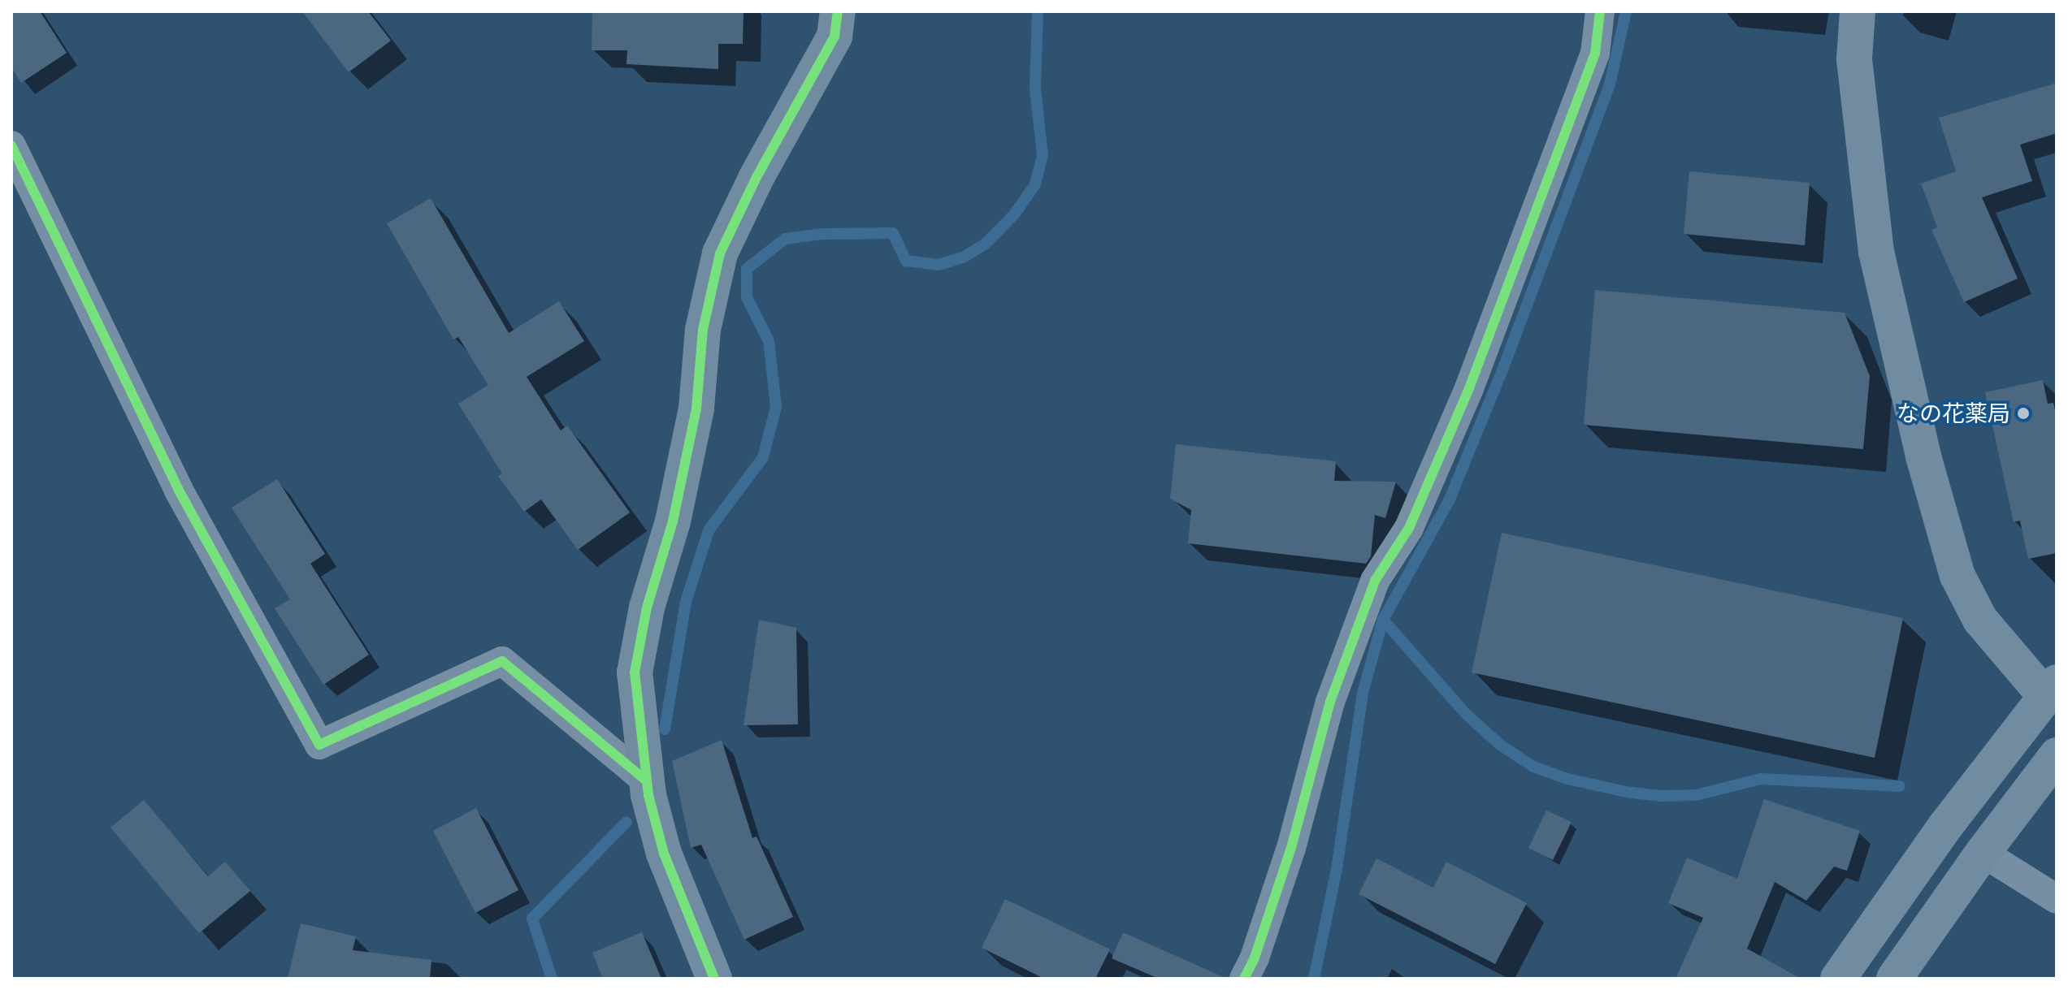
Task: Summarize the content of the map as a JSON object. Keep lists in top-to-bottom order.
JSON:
{
  "places": ["なの花薬局"]
}
